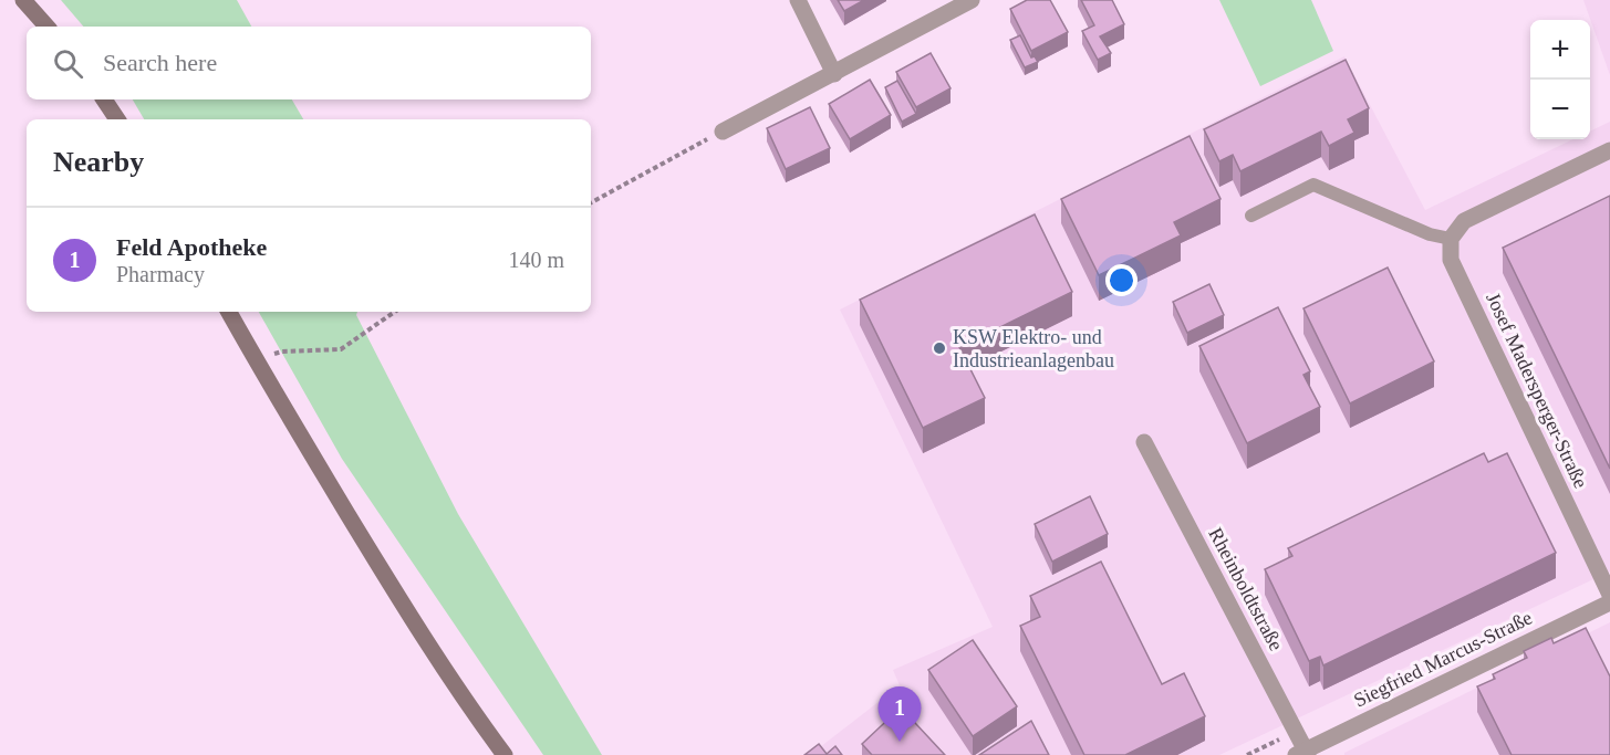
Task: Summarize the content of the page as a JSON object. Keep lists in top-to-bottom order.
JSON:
{
  "streets": {
    "street": ["Josef Madersperger-Straße", "Rheinboldtstraße", "Siegfried Marcus-Straße"]
  },
  "crossings": [
    ["Rheinboldtstraße", "Siegfried Marcus-Straße"]
  ],
  "places": ["KSW Elektro- und Industrieanlagenbau"],
  "page": {
    "map_buttons": ["+", "−"],
    "search": "Search here",
    "heading": "Nearby",
    "list": [
      {
        "mark": "1",
        "name": "Feld Apotheke",
        "note": "Pharmacy",
        "value": "140 m"
      }
    ],
    "pins": "1"
  }
}
